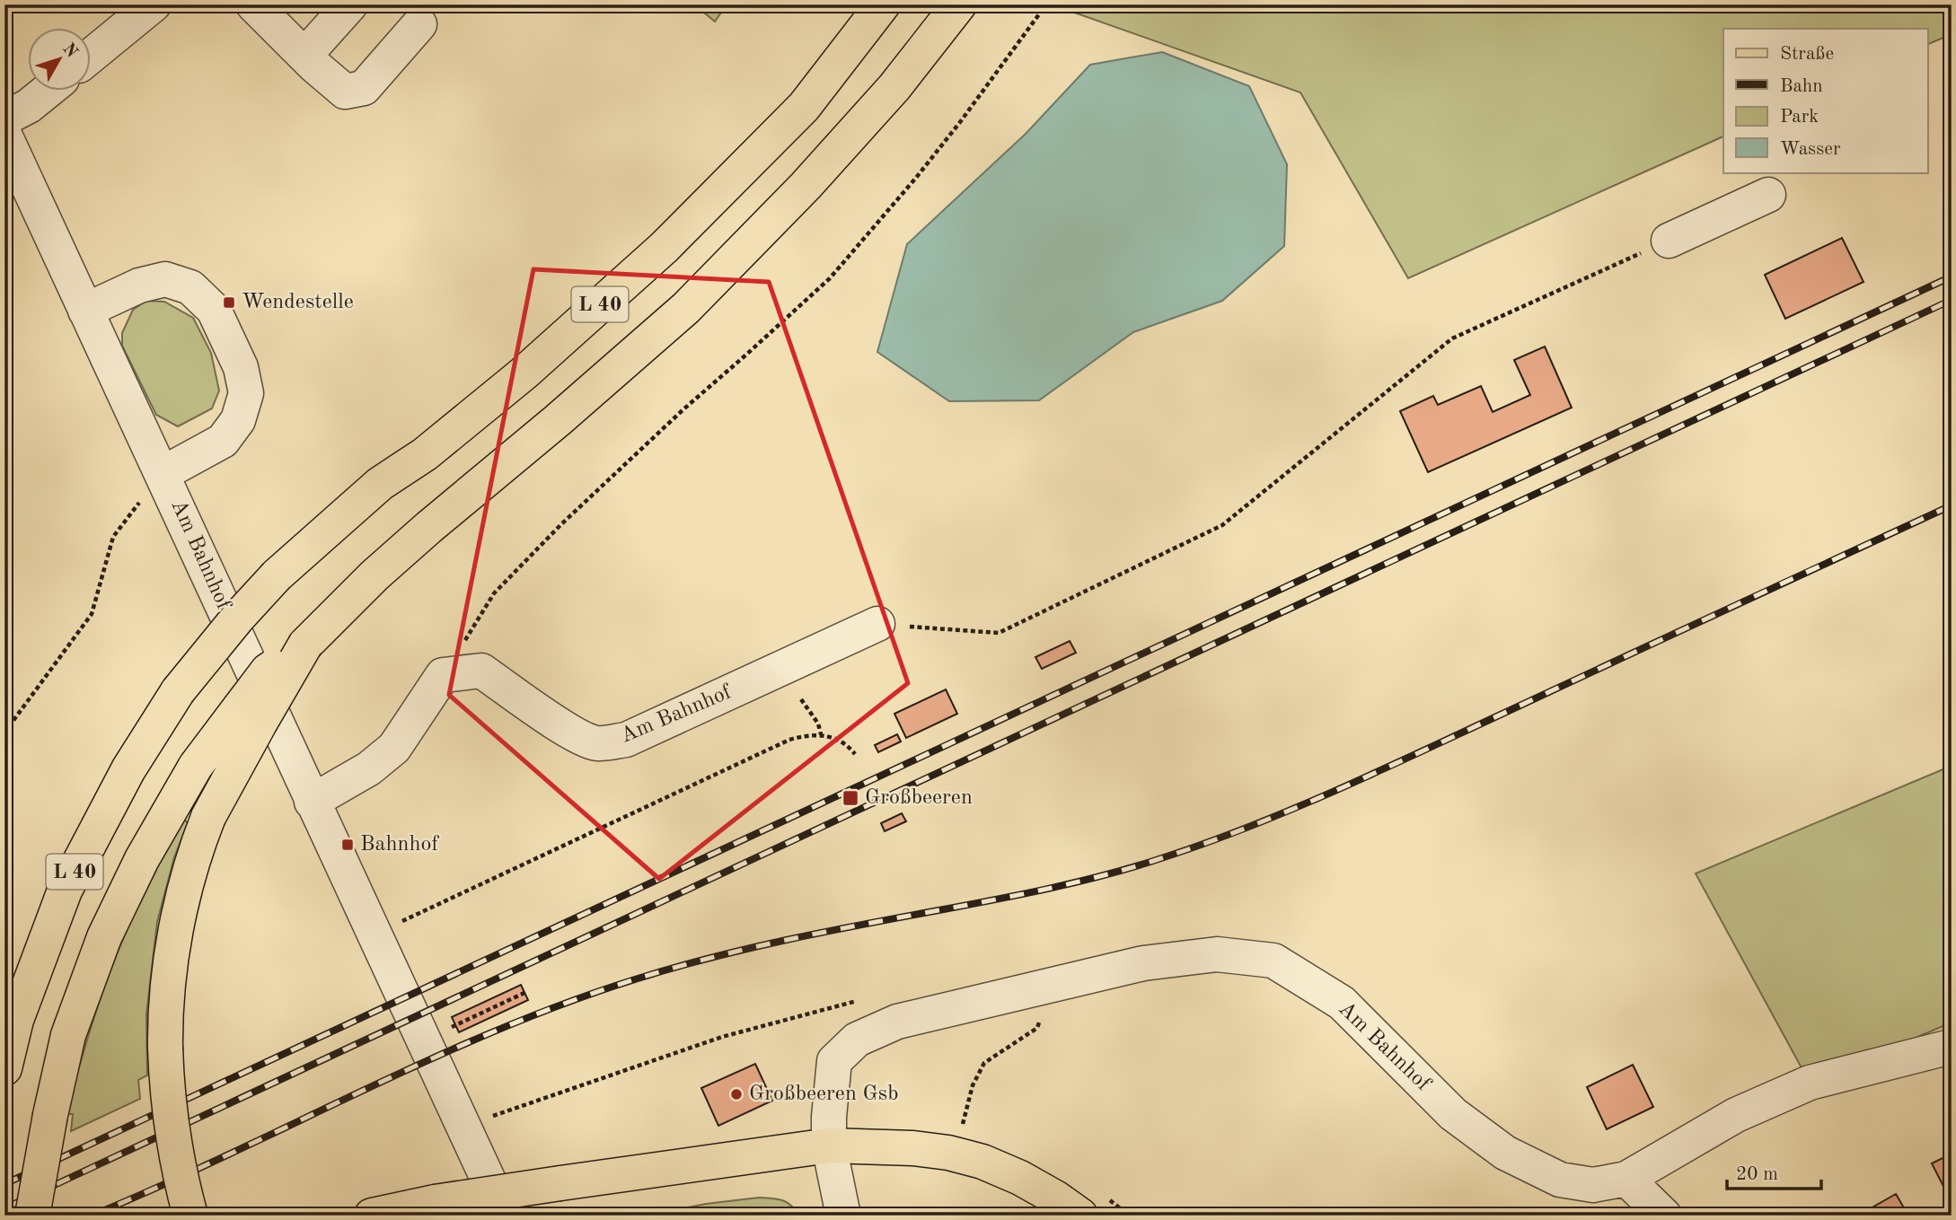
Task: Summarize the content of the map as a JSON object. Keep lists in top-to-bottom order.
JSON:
{
  "streets": {
    "main road": ["L 40"],
    "street": ["Am Bahnhof"]
  },
  "places": {
    "transit": ["Wendestelle", "Großbeeren", "Bahnhof"],
    "other": ["Großbeeren Gsb"]
  },
  "legend": [
    "Straße",
    "Bahn",
    "Park",
    "Wasser"
  ],
  "scale_bar": "20 m",
  "north": "top right"
}
